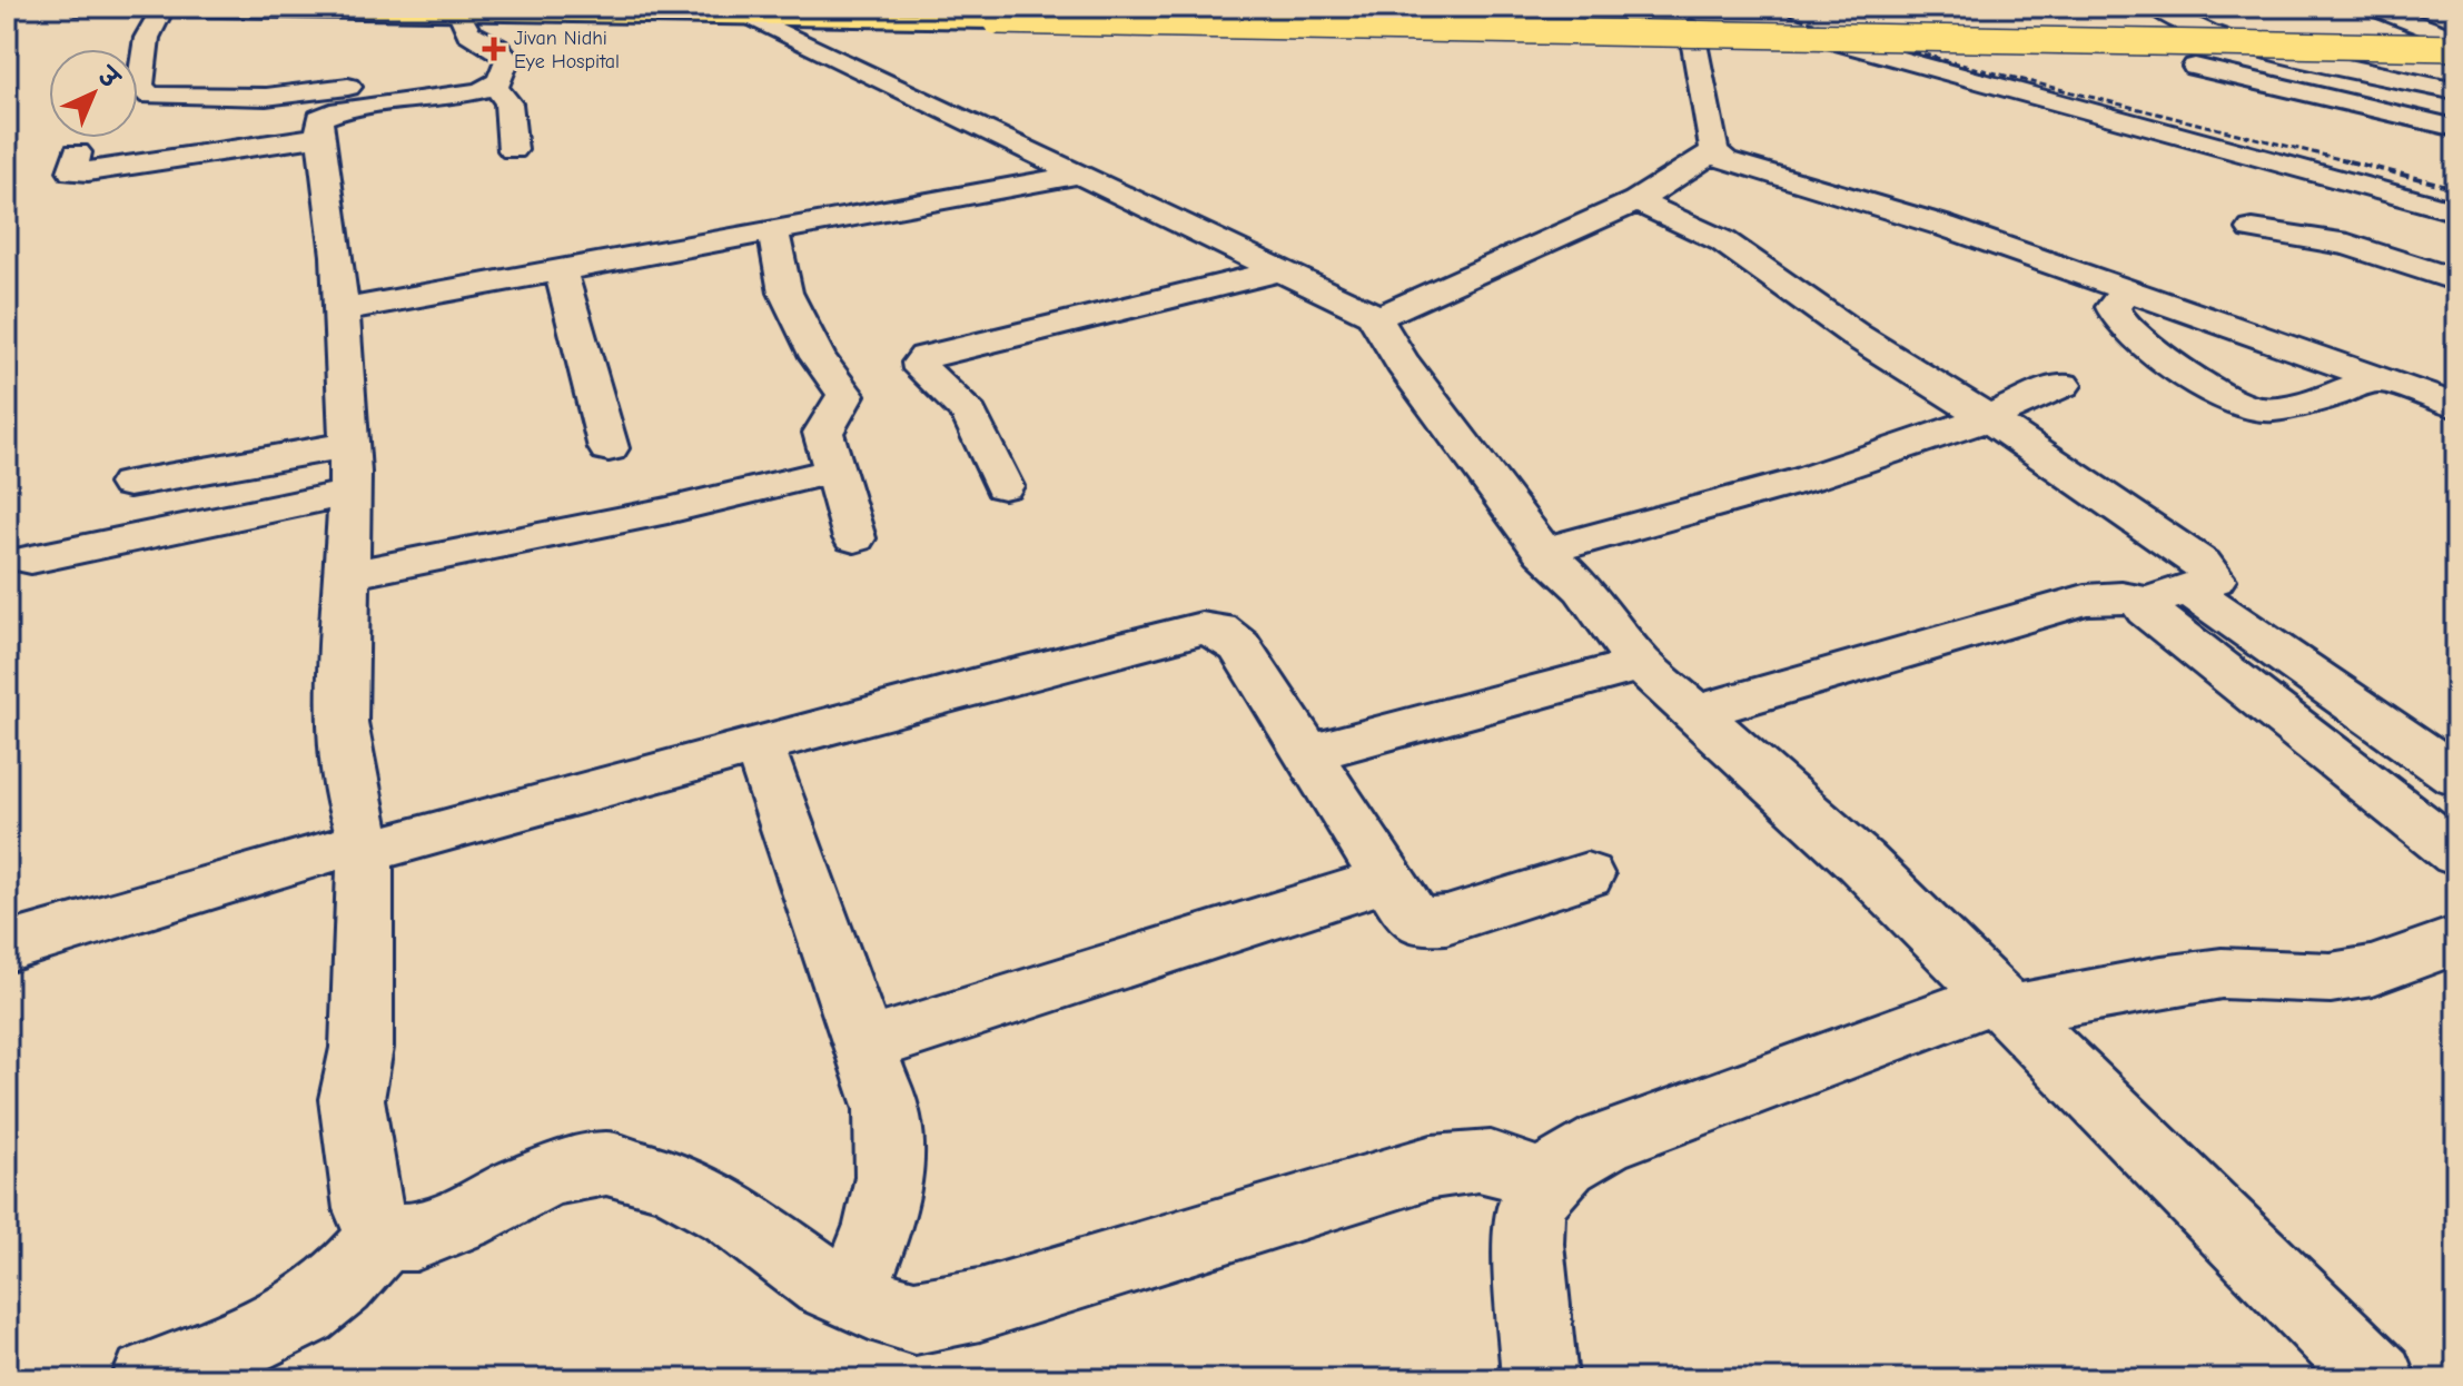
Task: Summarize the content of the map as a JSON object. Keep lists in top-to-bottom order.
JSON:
{
  "places": {
    "health": ["Jivan Nidhi Eye Hospital"]
  },
  "north": "top right"
}
